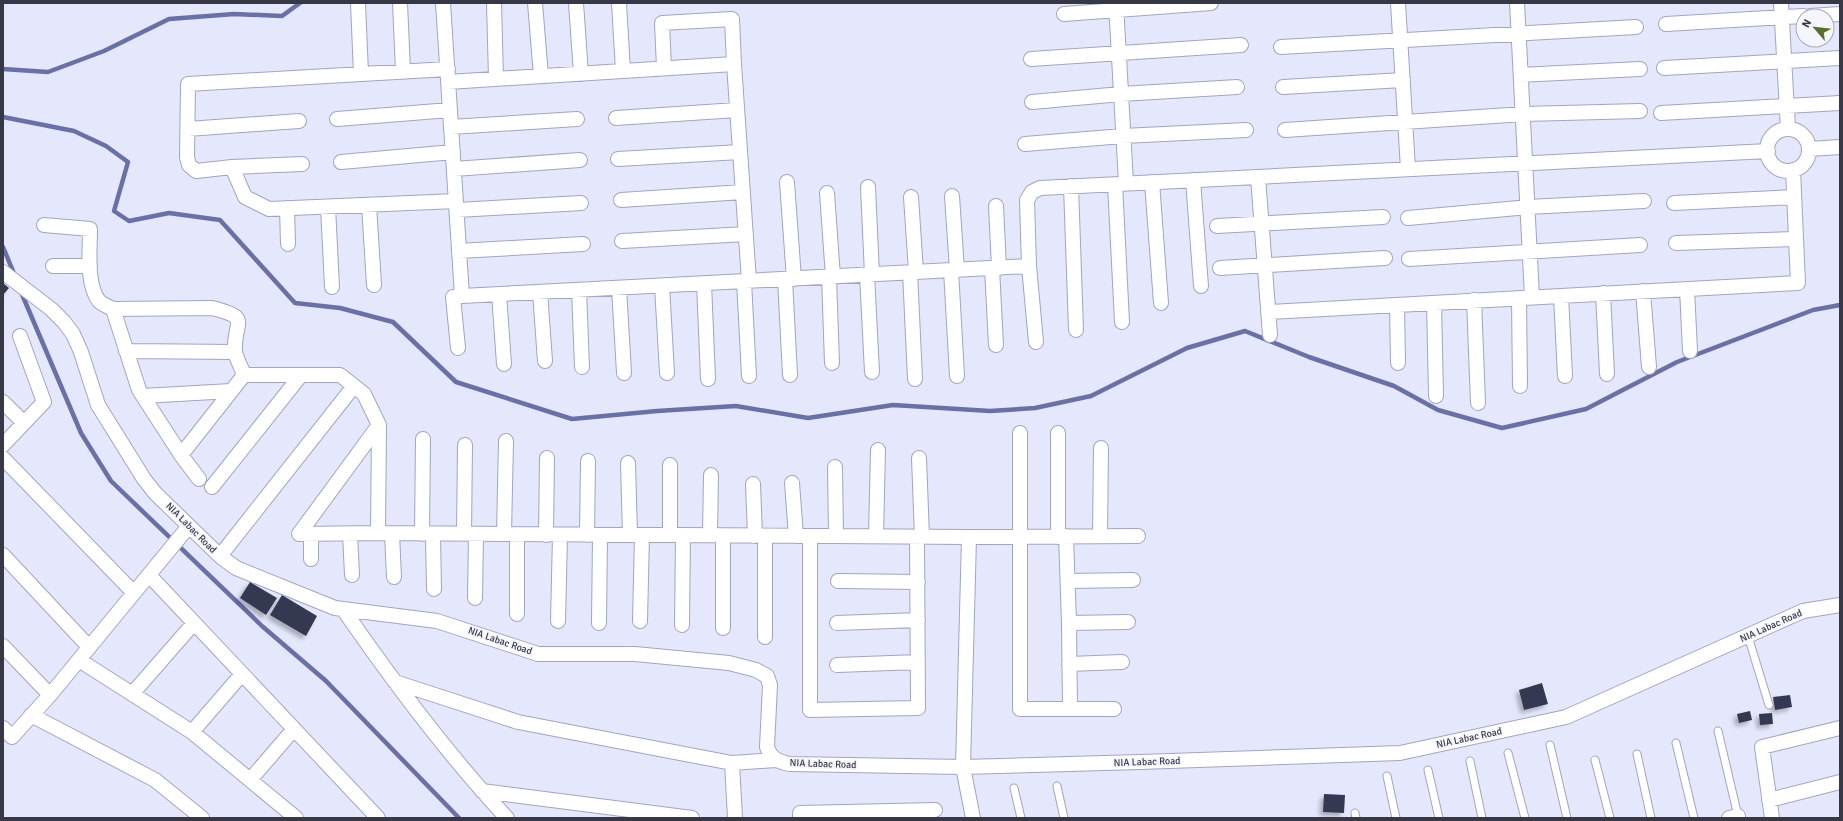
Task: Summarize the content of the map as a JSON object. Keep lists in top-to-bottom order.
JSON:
{
  "streets": {
    "street": ["NIA Labac Road"]
  },
  "north": "top left"
}
